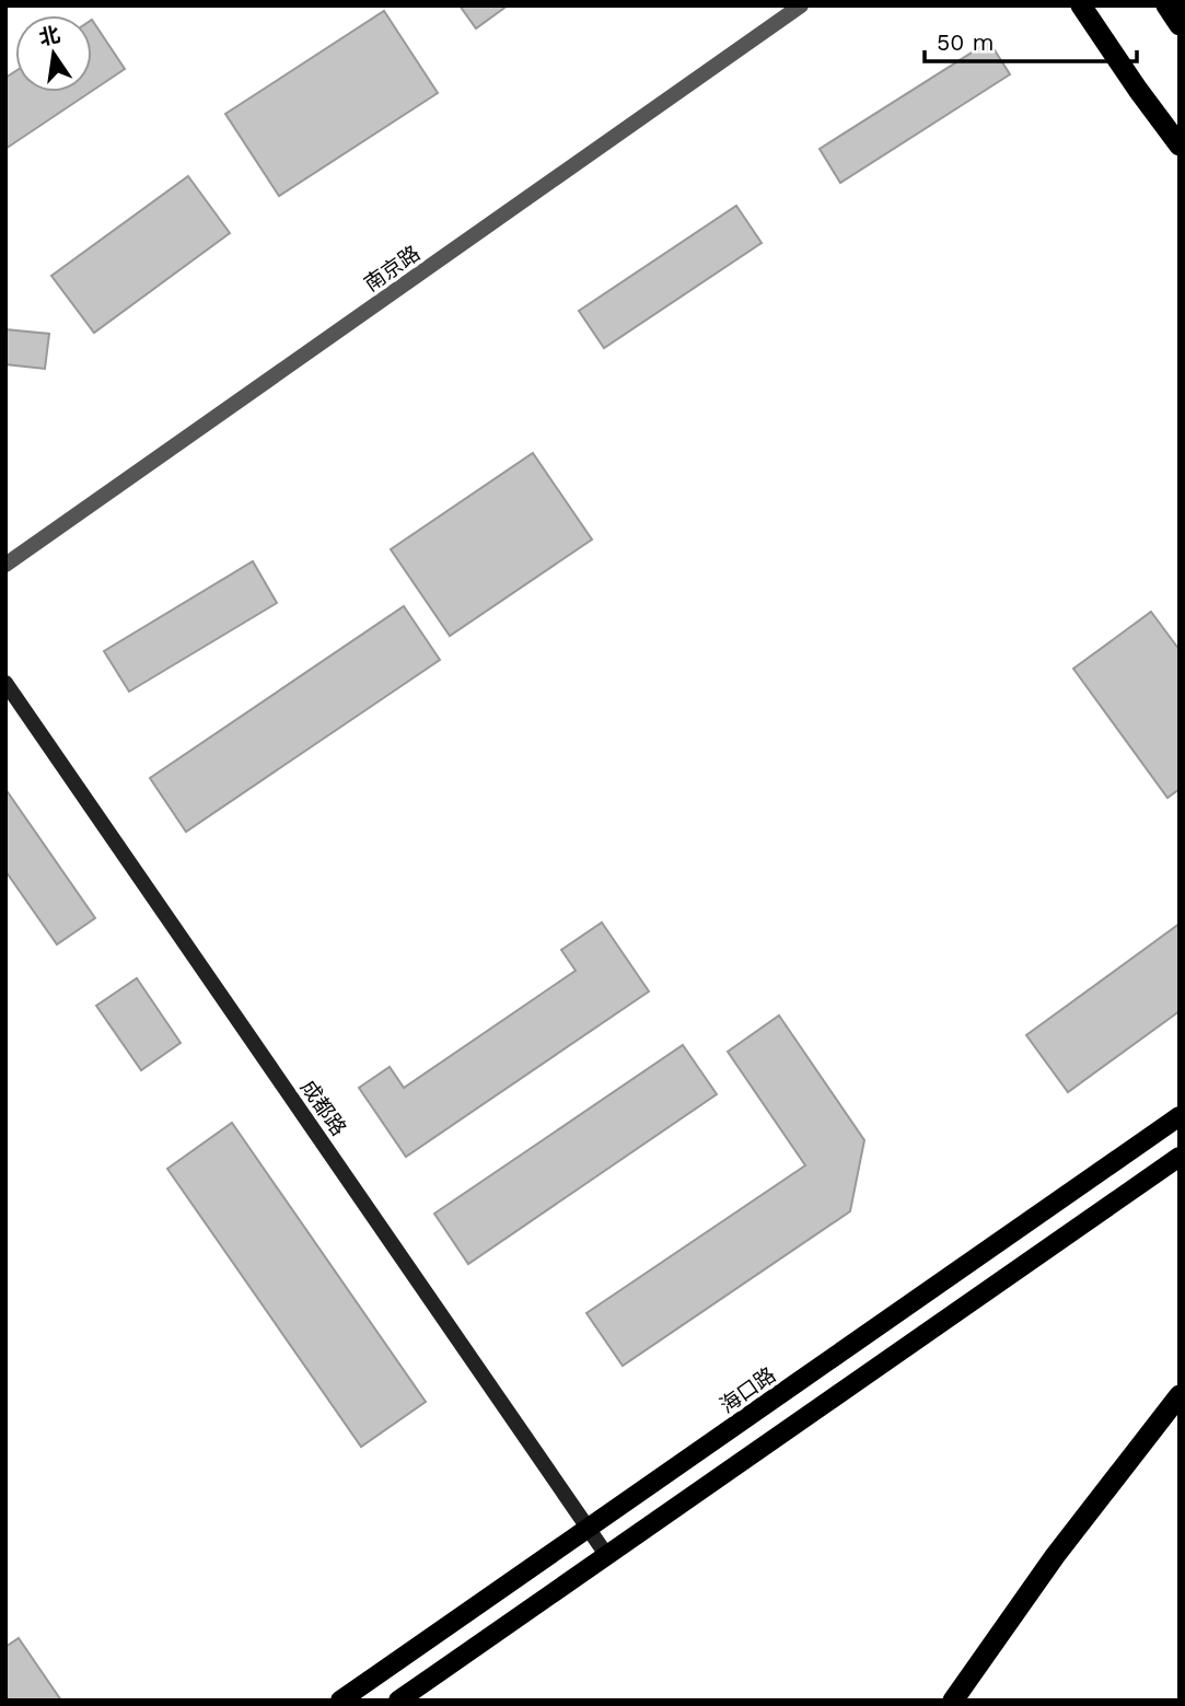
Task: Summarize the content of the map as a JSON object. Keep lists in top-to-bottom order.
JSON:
{
  "streets": {
    "main road": ["成都路", "海口路"],
    "street": ["南京路"]
  },
  "crossings": [
    ["成都路", "海口路"]
  ],
  "scale_bar": "50 m",
  "north": "top"
}
